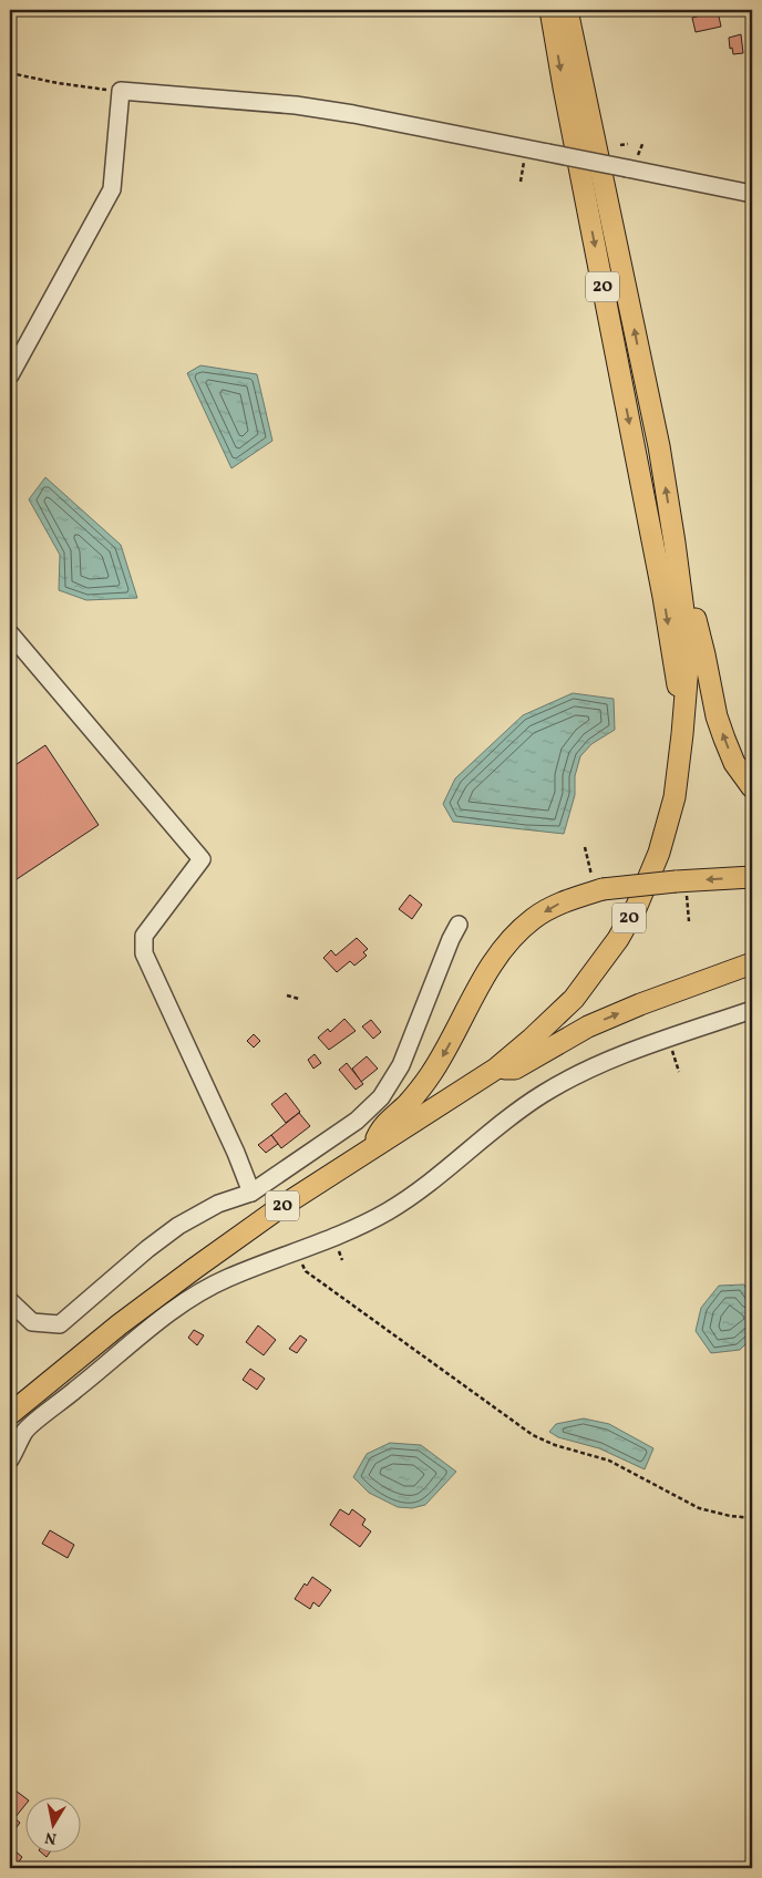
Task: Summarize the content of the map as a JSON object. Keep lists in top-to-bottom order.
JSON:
{
  "streets": {
    "main road": ["20"]
  },
  "north": "bottom"
}
